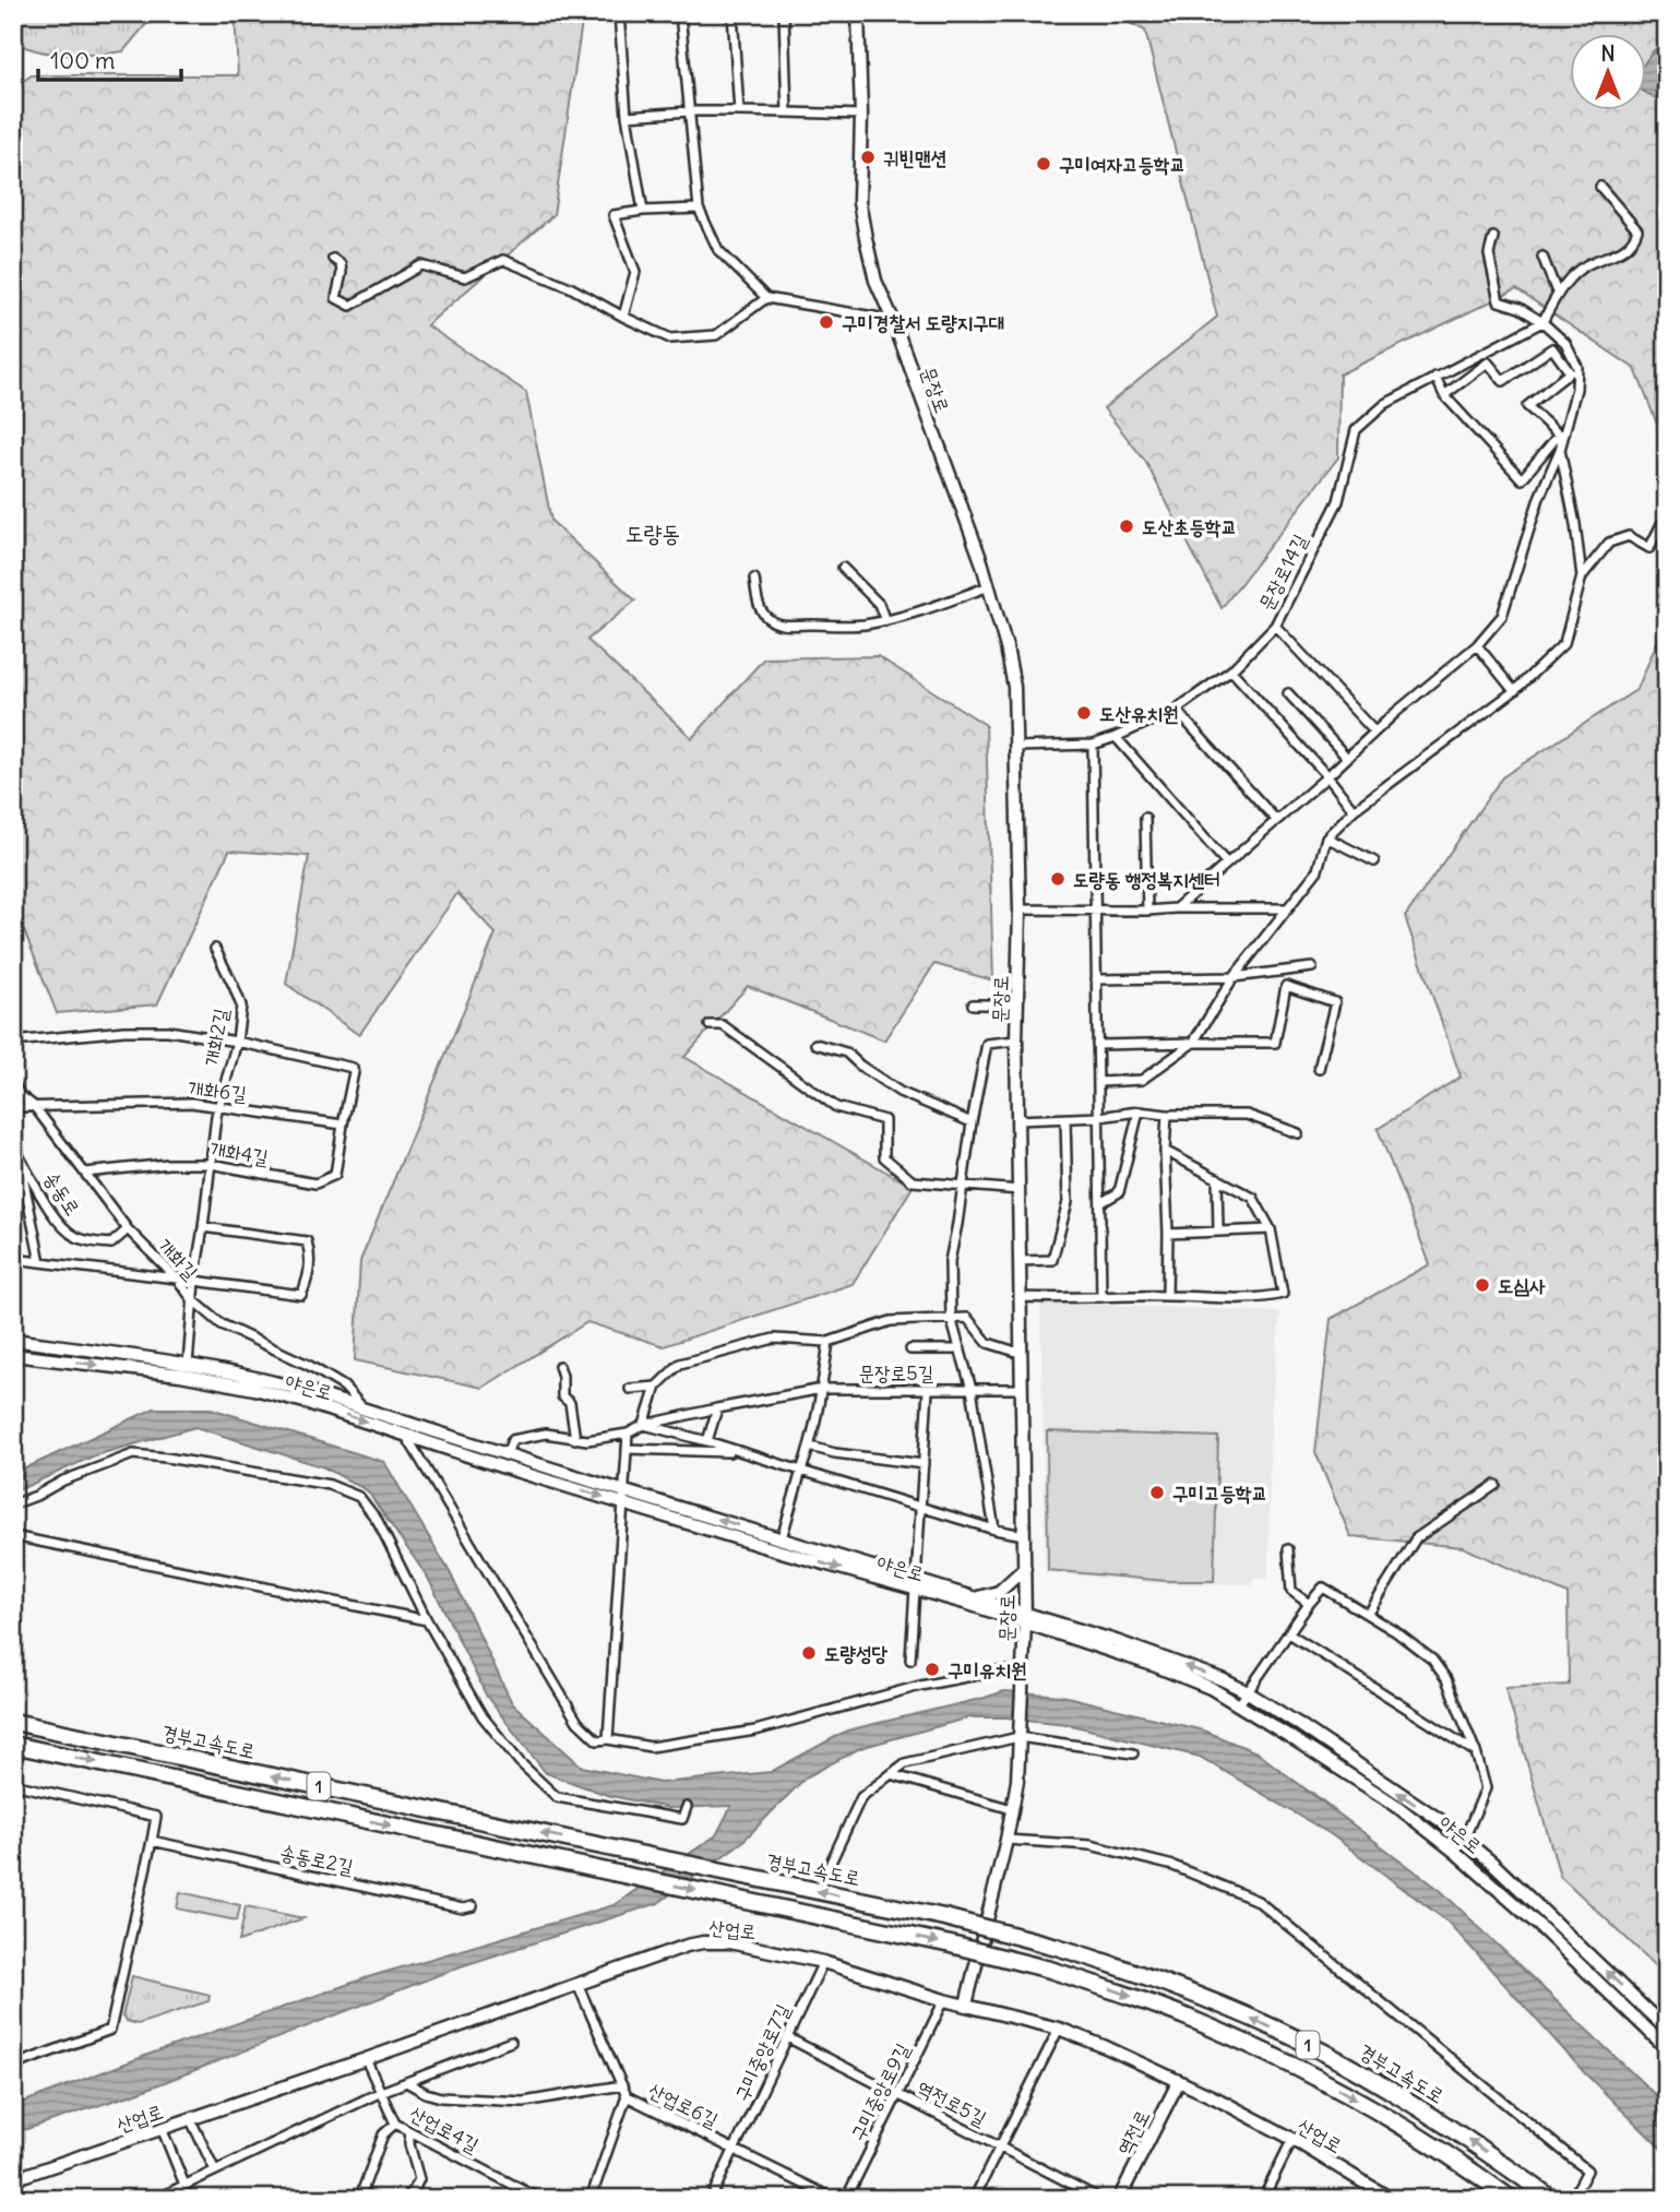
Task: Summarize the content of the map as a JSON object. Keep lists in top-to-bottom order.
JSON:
{
  "streets": {
    "highway": ["경부고속도로", "1"],
    "street": [
      "문장로",
      "문장로14길",
      "개화2길",
      "개화6길",
      "개화4길",
      "송동로",
      "개화길",
      "문장로5길",
      "야은로",
      "송동로2길",
      "산업로",
      "구미중앙로7길",
      "구미중앙로9길",
      "역전로5길",
      "산업로6길",
      "산업로4길",
      "역전로"
    ]
  },
  "crossings": [
    ["문장로", "문장로14길"],
    ["문장로", "문장로5길"],
    ["문장로", "야은로"],
    ["문장로", "산업로"],
    ["개화2길", "개화6길"],
    ["개화2길", "개화4길"],
    ["개화2길", "개화길"],
    ["개화6길", "개화4길"],
    ["개화6길", "송동로"],
    ["개화6길", "개화길"],
    ["개화4길", "개화길"],
    ["송동로", "개화길"],
    ["개화길", "야은로"],
    ["문장로5길", "야은로"],
    ["산업로", "구미중앙로7길"],
    ["산업로", "구미중앙로9길"],
    ["산업로", "산업로6길"],
    ["산업로", "산업로4길"],
    ["산업로", "역전로"],
    ["구미중앙로7길", "역전로5길"],
    ["구미중앙로7길", "산업로6길"],
    ["구미중앙로9길", "역전로5길"]
  ],
  "districts": ["도량동"],
  "places": [
    "귀빈맨션",
    "구미여자고등학교",
    "구미경찰서 도량지구대",
    "도산초등학교",
    "도산유치원",
    "도량동 행정복지센터",
    "도심사",
    "구미고등학교",
    "도량성당",
    "구미유치원"
  ],
  "scale_bar": "100 m",
  "north": "top"
}
